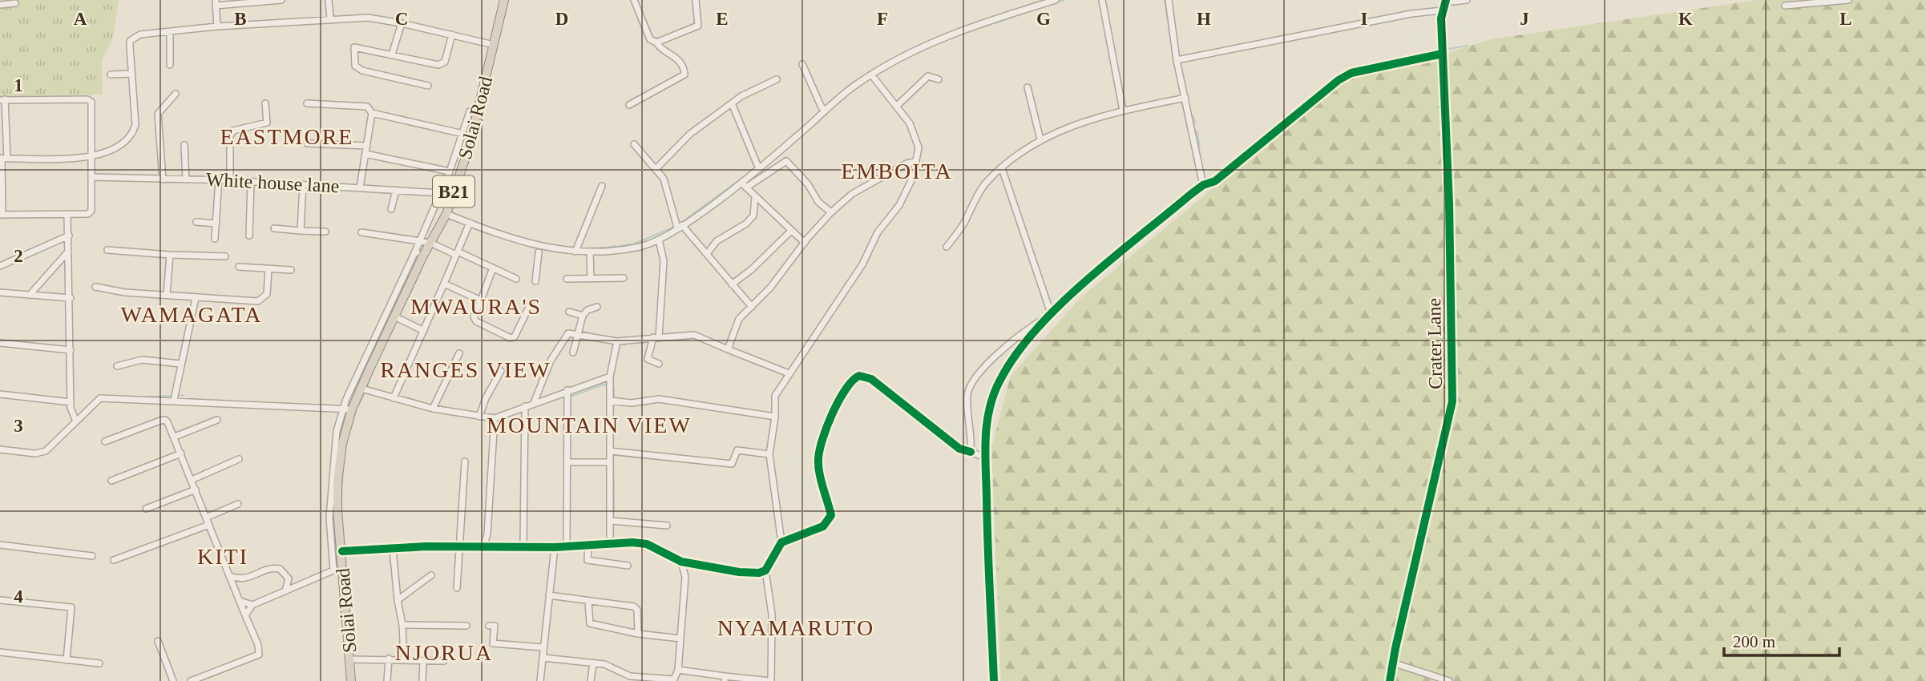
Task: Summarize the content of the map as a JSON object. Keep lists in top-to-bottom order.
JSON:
{
  "streets": {
    "highway": ["Solai Road", "B21"],
    "street": ["White house lane", "Crater Lane"]
  },
  "crossings": [
    ["Solai Road", "White house lane"]
  ],
  "districts": [
    "EASTMORE",
    "EMBOITA",
    "MWAURA'S",
    "WAMAGATA",
    "RANGES VIEW",
    "MOUNTAIN VIEW",
    "KITI",
    "NYAMARUTO",
    "NJORUA"
  ],
  "scale_bar": "200 m",
  "grid": {
    "columns": [
      "A",
      "B",
      "C",
      "D",
      "E",
      "F",
      "G",
      "H",
      "I",
      "J",
      "K",
      "L"
    ],
    "rows": [
      "1",
      "2",
      "3",
      "4"
    ]
  }
}
